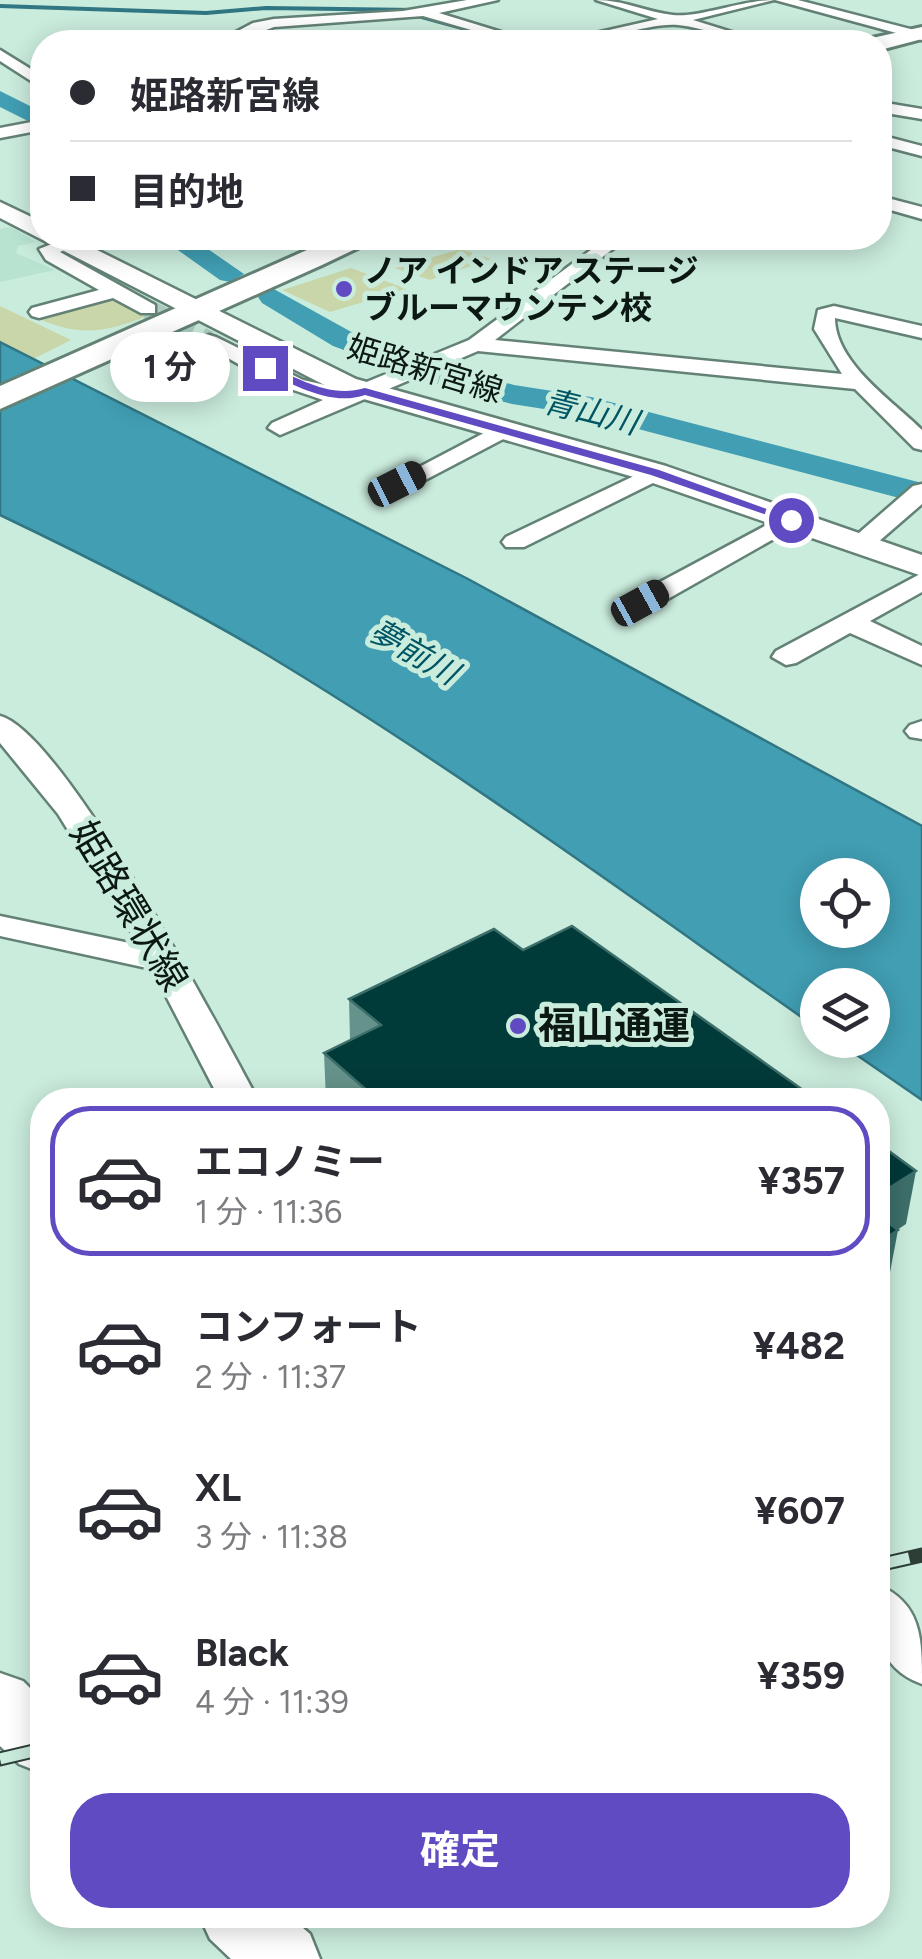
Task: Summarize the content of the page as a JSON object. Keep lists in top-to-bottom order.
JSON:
{
  "streets": {
    "main road": ["姫路新宮線"],
    "street": ["姫路環状線"]
  },
  "water": ["青山川", "夢前川"],
  "places": ["ノア インドア ステージ ブルーマウンテン校", "福山通運"],
  "page": {
    "banner": ["姫路新宮線", "目的地"],
    "bubble": "1 分",
    "list": [
      {
        "name": "エコノミー",
        "note": "1 分 · 11:36",
        "value": "¥357"
      },
      {
        "name": "コンフォート",
        "note": "2 分 · 11:37",
        "value": "¥482"
      },
      {
        "name": "XL",
        "note": "3 分 · 11:38",
        "value": "¥607"
      },
      {
        "name": "Black",
        "note": "4 分 · 11:39",
        "value": "¥359"
      }
    ],
    "buttons": "確定"
  }
}
